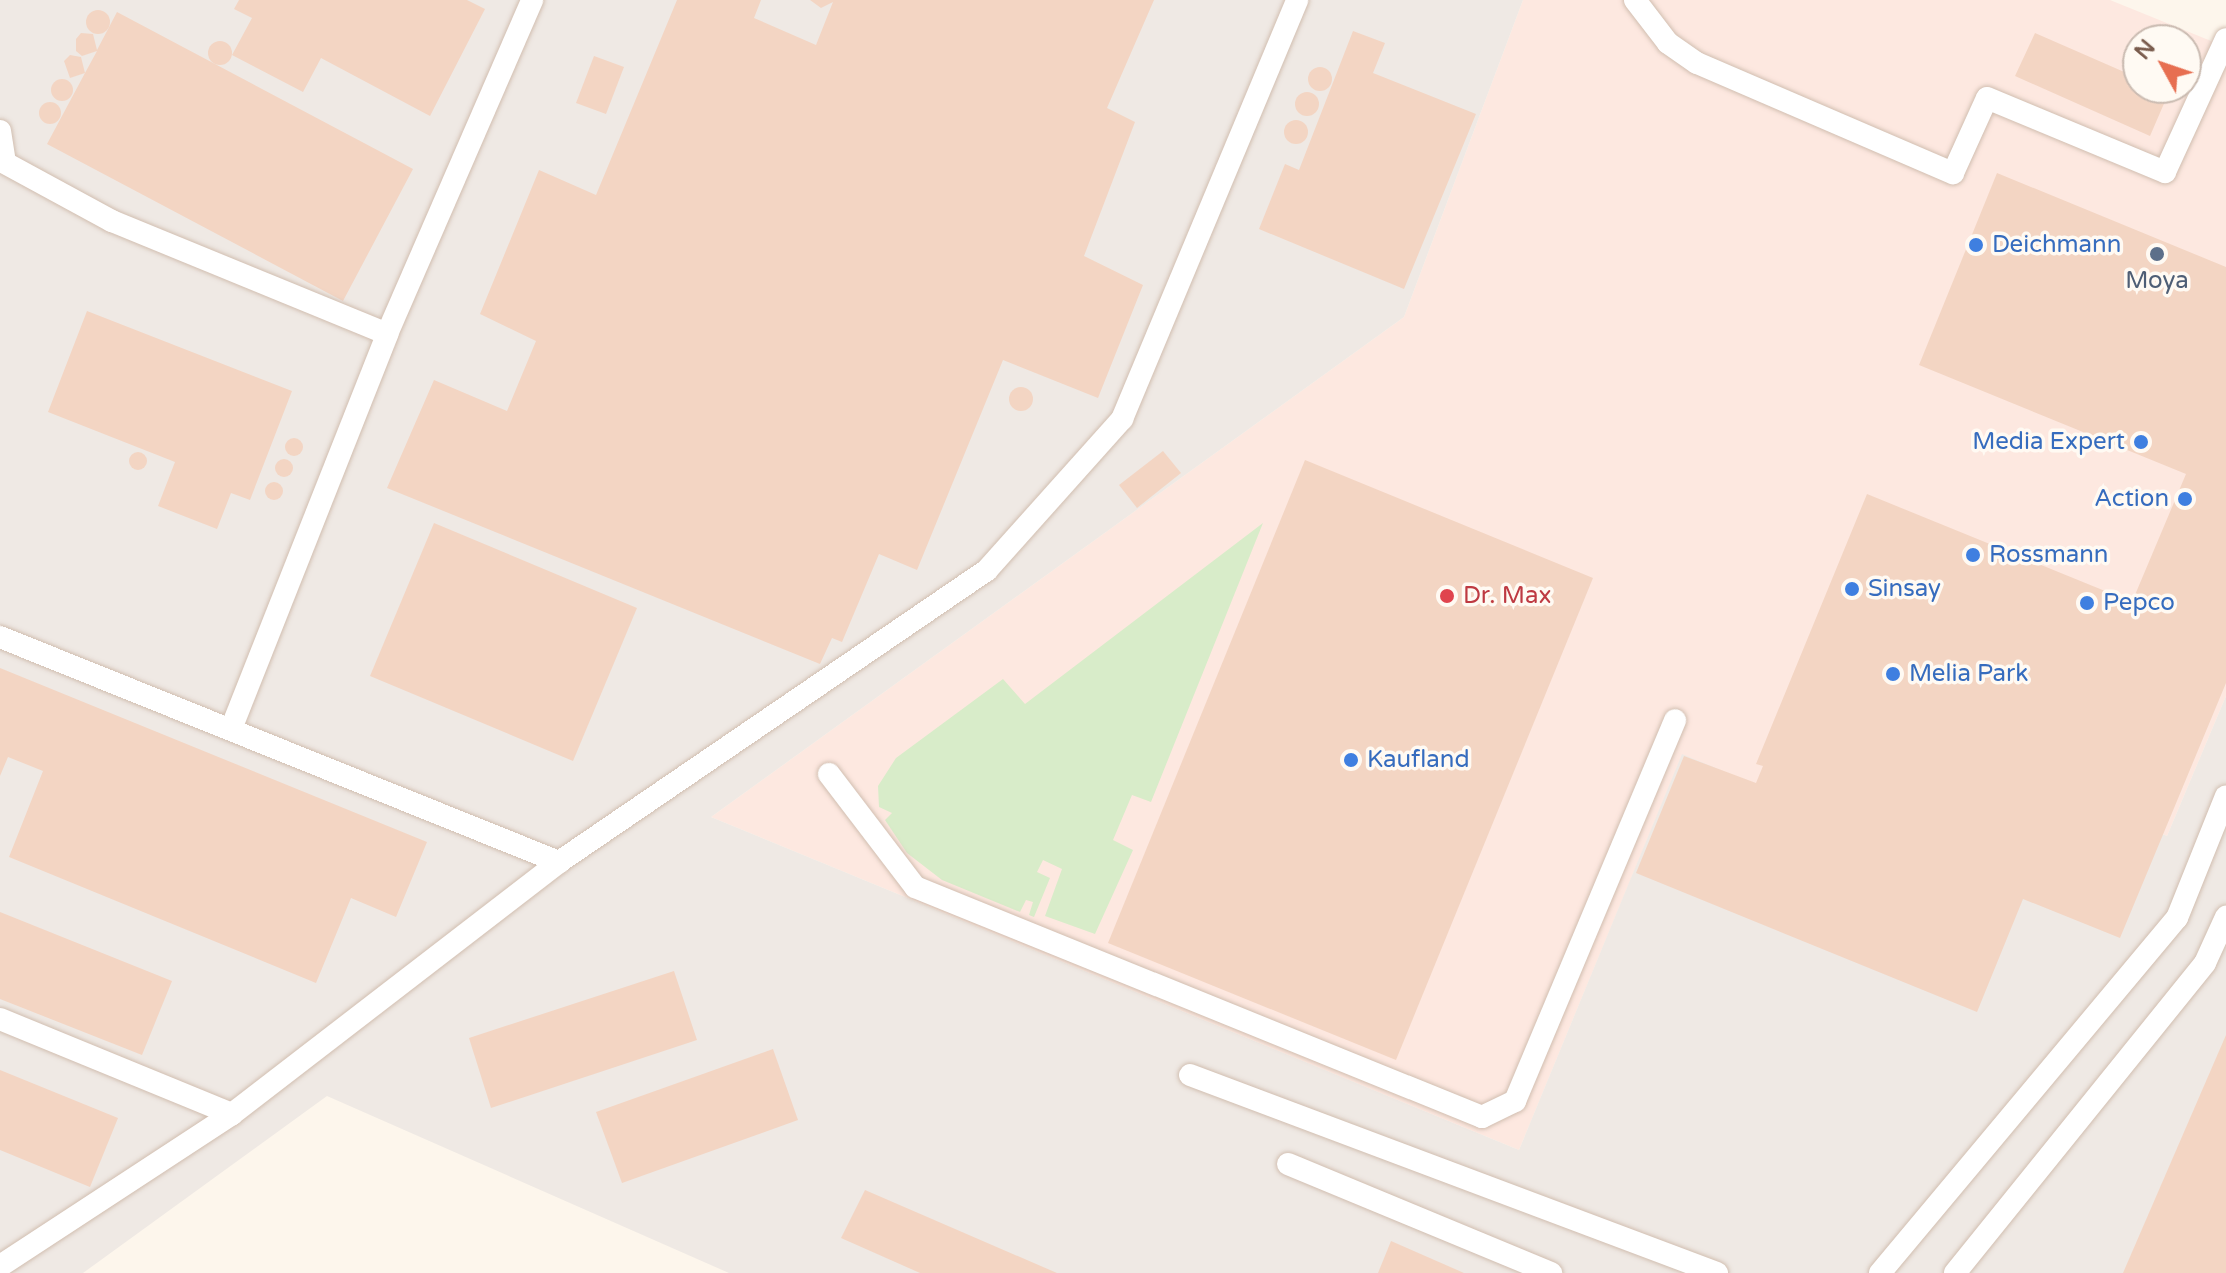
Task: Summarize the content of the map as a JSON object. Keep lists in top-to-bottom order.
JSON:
{
  "places": [
    "Deichmann",
    "Moya",
    "Media Expert",
    "Action",
    "Rossmann",
    "Sinsay",
    "Dr. Max",
    "Pepco",
    "Melia Park",
    "Kaufland"
  ],
  "north": "top left"
}
